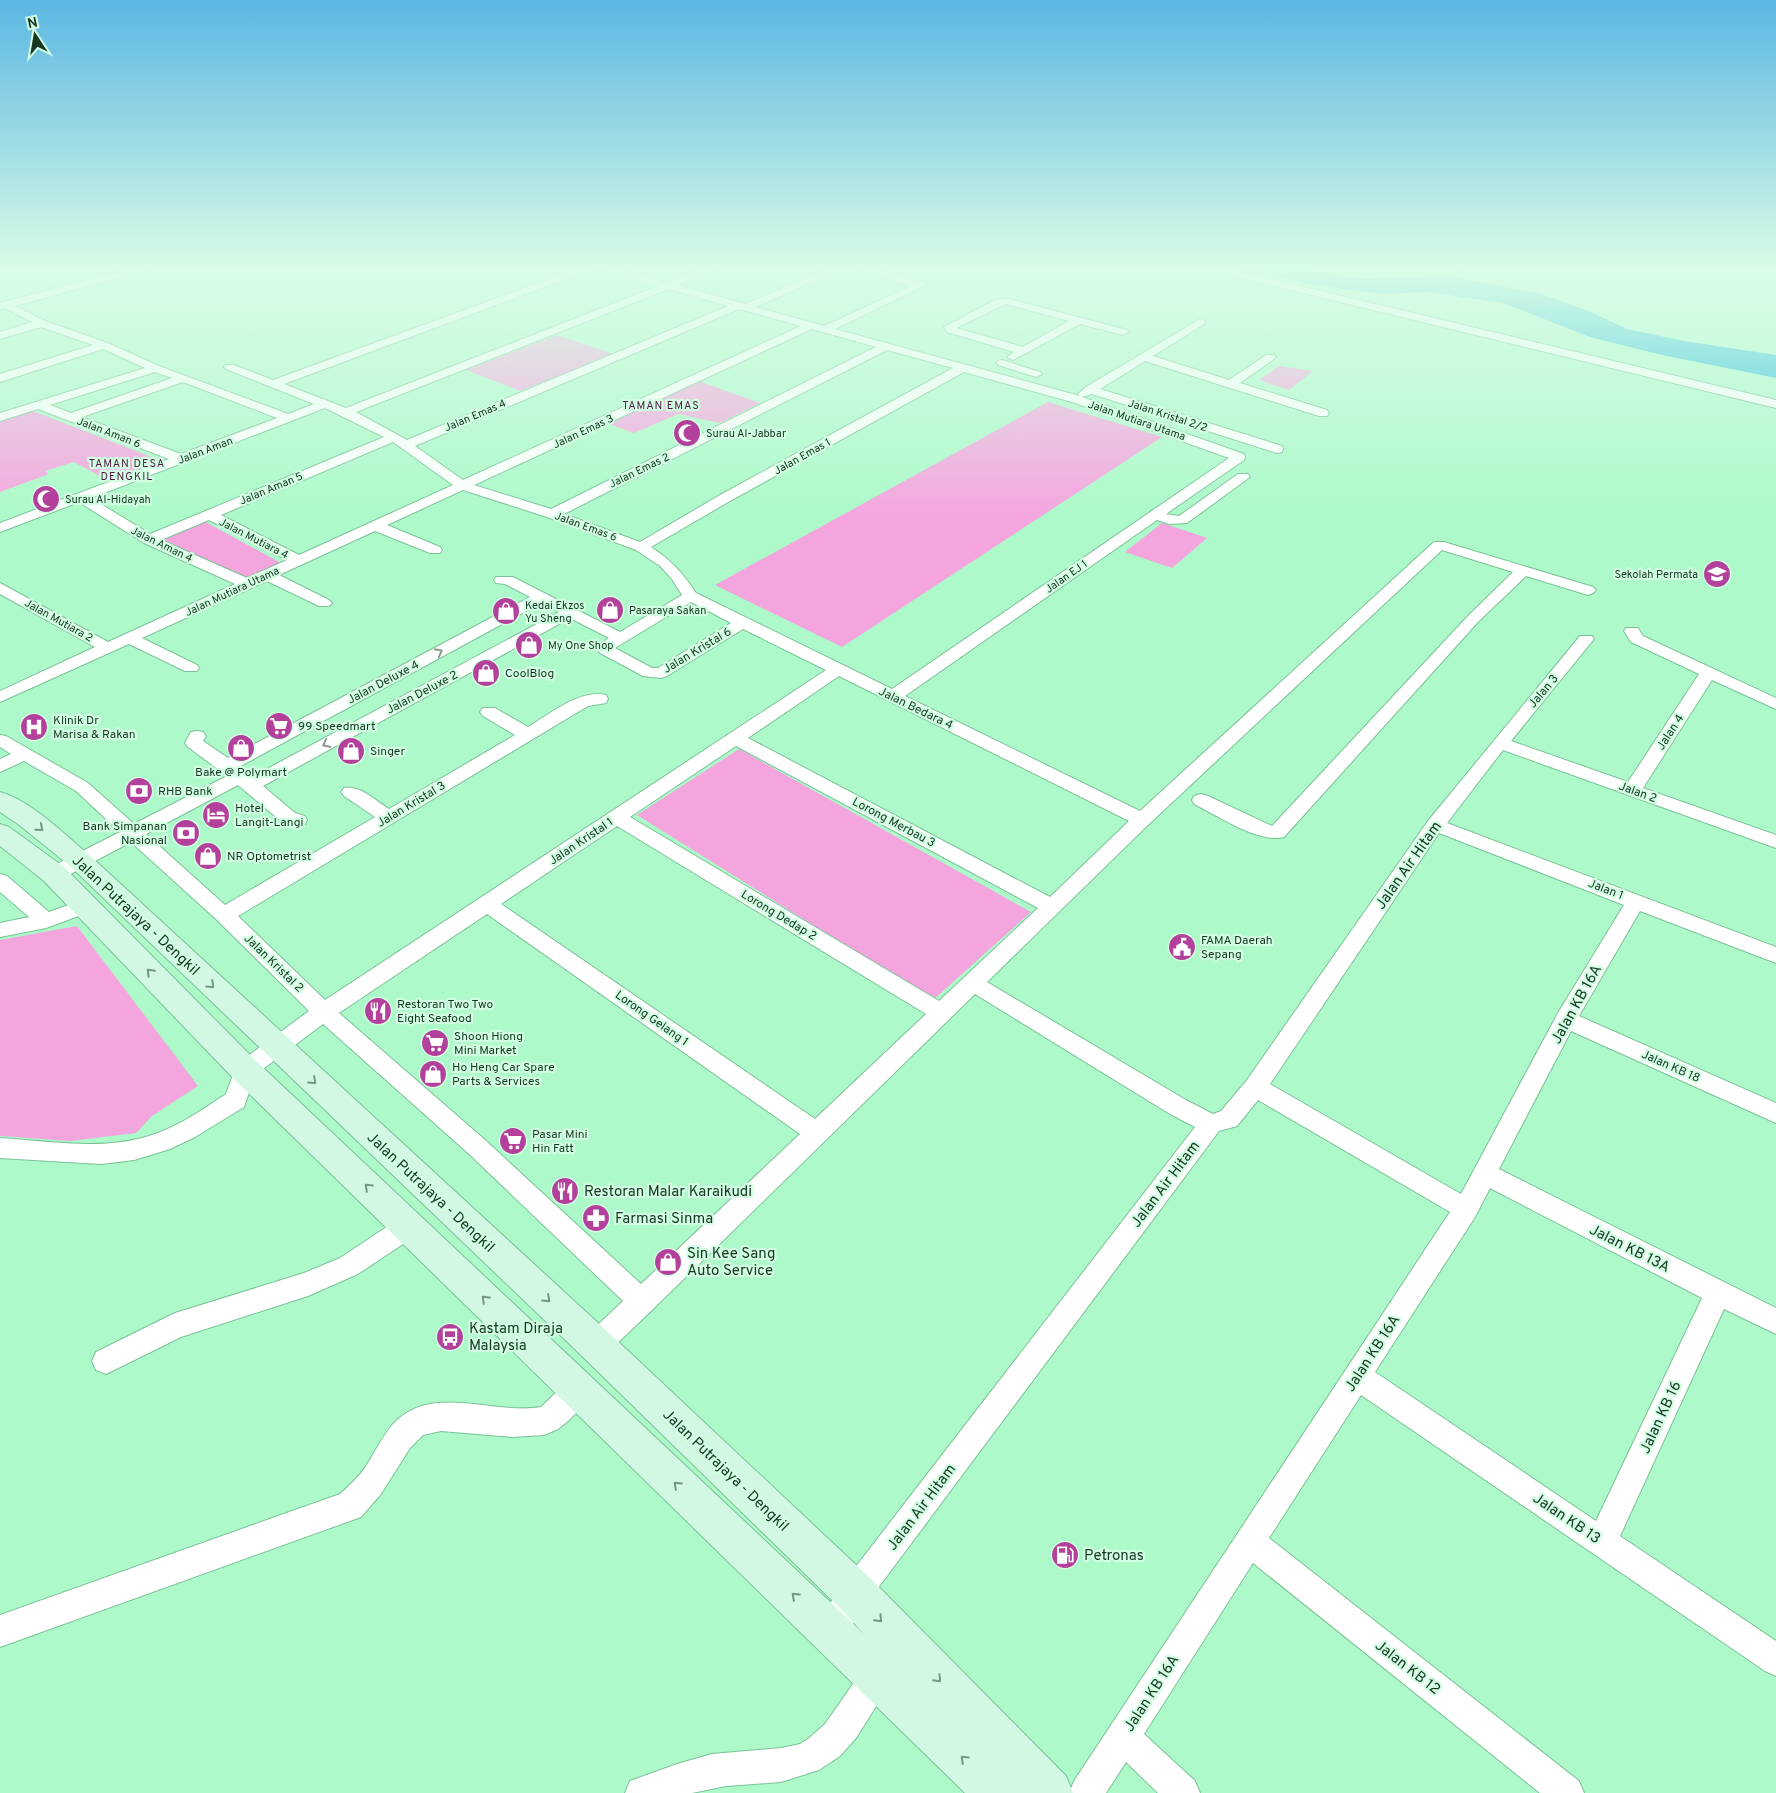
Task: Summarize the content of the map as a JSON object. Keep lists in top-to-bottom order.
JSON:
{
  "streets": {
    "main road": ["Jalan Putrajaya - Dengkil"],
    "street": [
      "Jalan Emas 4",
      "Jalan Kristal 2/2",
      "Jalan Mutiara Utama",
      "Jalan Emas 3",
      "Jalan Aman 6",
      "Jalan Aman",
      "Jalan Emas 1",
      "Jalan Emas 2",
      "Jalan Aman 5",
      "Jalan Emas 6",
      "Jalan Mutiara 4",
      "Jalan Aman 4",
      "Jalan EJ 1",
      "Jalan Mutiara 2",
      "Jalan Kristal 6",
      "Jalan Deluxe 4",
      "Jalan 3",
      "Jalan Deluxe 2",
      "Jalan Bedara 4",
      "Jalan 4",
      "Jalan 2",
      "Jalan Kristal 3",
      "Lorong Merbau 3",
      "Jalan Kristal 1",
      "Jalan Air Hitam",
      "Jalan 1",
      "Lorong Dedap 2",
      "Jalan Kristal 2",
      "Jalan KB 16A",
      "Lorong Gelang 1",
      "Jalan KB 18",
      "Jalan KB 13A",
      "Jalan KB 16",
      "Jalan KB 13",
      "Jalan KB 12"
    ]
  },
  "crossings": [
    ["Jalan Emas 4", "Jalan Emas 6"],
    ["Jalan Mutiara Utama", "Jalan Emas 3"],
    ["Jalan Mutiara Utama", "Jalan Emas 1"],
    ["Jalan Mutiara Utama", "Jalan Emas 6"],
    ["Jalan Mutiara Utama", "Jalan Mutiara 4"],
    ["Jalan Mutiara Utama", "Jalan Aman 4"],
    ["Jalan Mutiara Utama", "Jalan EJ 1"],
    ["Jalan Mutiara Utama", "Jalan Mutiara 2"],
    ["Jalan Emas 3", "Jalan Emas 6"],
    ["Jalan Aman 6", "Jalan Aman"],
    ["Jalan Aman", "Jalan Emas 6"],
    ["Jalan Aman", "Jalan Aman 4"],
    ["Jalan Emas 1", "Jalan Emas 6"],
    ["Jalan Emas 2", "Jalan Emas 6"],
    ["Jalan Aman 5", "Jalan Emas 6"],
    ["Jalan Aman 5", "Jalan Mutiara 4"],
    ["Jalan Aman 5", "Jalan Aman 4"],
    ["Jalan Emas 6", "Jalan Bedara 4"],
    ["Jalan EJ 1", "Jalan Bedara 4"],
    ["Jalan Kristal 6", "Jalan Bedara 4"],
    ["Jalan Deluxe 4", "Jalan Deluxe 2"],
    ["Jalan 3", "Jalan 2"],
    ["Jalan 3", "Jalan Air Hitam"],
    ["Jalan Bedara 4", "Jalan Kristal 1"],
    ["Jalan 4", "Jalan 2"],
    ["Jalan 2", "Jalan Air Hitam"],
    ["Jalan Kristal 3", "Jalan Kristal 2"],
    ["Lorong Merbau 3", "Jalan Kristal 1"],
    ["Jalan Kristal 1", "Jalan Putrajaya - Dengkil"],
    ["Jalan Kristal 1", "Lorong Dedap 2"],
    ["Jalan Kristal 1", "Jalan Kristal 2"],
    ["Jalan Kristal 1", "Lorong Gelang 1"],
    ["Jalan Air Hitam", "Jalan 1"],
    ["Jalan Air Hitam", "Jalan Putrajaya - Dengkil"],
    ["Jalan 1", "Jalan KB 16A"],
    ["Jalan KB 16A", "Jalan KB 18"],
    ["Jalan KB 16A", "Jalan KB 13A"],
    ["Jalan KB 16A", "Jalan KB 13"],
    ["Jalan KB 16A", "Jalan KB 12"],
    ["Jalan KB 13A", "Jalan KB 16"],
    ["Jalan KB 16", "Jalan KB 13"]
  ],
  "one_way": ["Jalan Deluxe 4", "Jalan Deluxe 2"],
  "districts": ["TAMAN EMAS", "TAMAN DESA DENGKIL"],
  "places": {
    "mosque": ["Surau Al-Jabbar", "Surau Al-Hidayah"],
    "school or university": ["Sekolah Permata"],
    "shop": [
      "Pasaraya Sakan",
      "Kedai Ekzos Yu Sheng",
      "My One Shop",
      "CoolBlog",
      "Bake @ Polymart",
      "Singer",
      "NR Optometrist",
      "Ho Heng Car Spare Parts & Services",
      "Sin Kee Sang Auto Service"
    ],
    "supermarket": ["99 Speedmart", "Shoon Hiong Mini Market", "Pasar Mini Hin Fatt"],
    "hospital": ["Klinik Dr Marisa & Rakan"],
    "bank": ["RHB Bank", "Bank Simpanan Nasional"],
    "hotel": ["Hotel Langit-Langi"],
    "public building": ["FAMA Daerah Sepang"],
    "restaurant": ["Restoran Two Two Eight Seafood", "Restoran Malar Karaikudi"],
    "pharmacy": ["Farmasi Sinma"],
    "bus stop": ["Kastam Diraja Malaysia"],
    "fuel station": ["Petronas"]
  },
  "north": "top"
}
